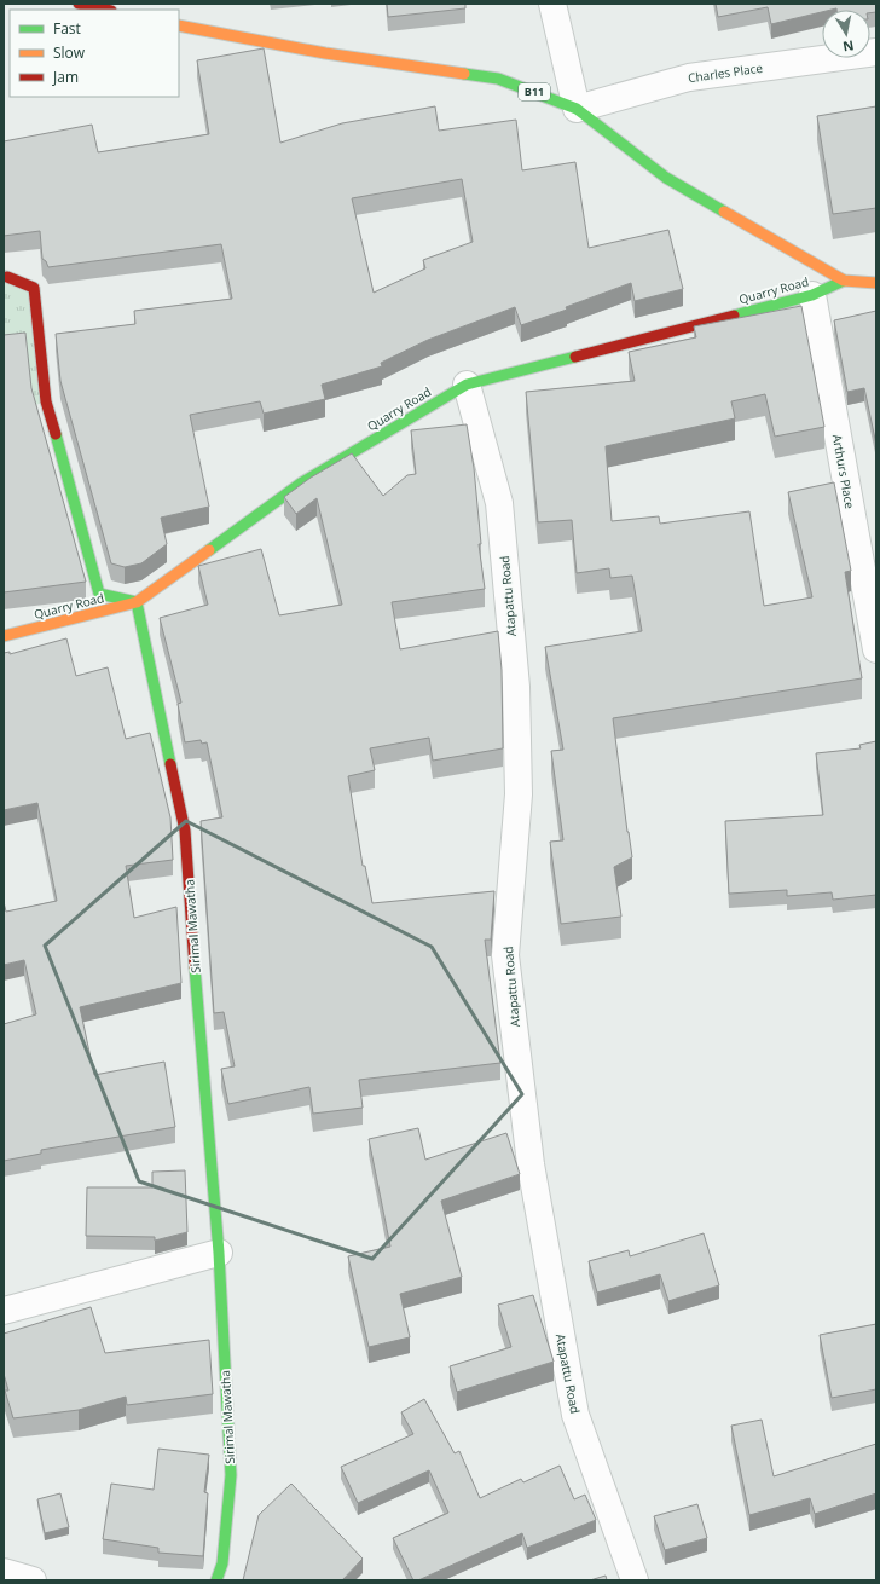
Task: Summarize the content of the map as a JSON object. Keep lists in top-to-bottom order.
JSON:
{
  "streets": {
    "street": [
      "Charles Place",
      "B11",
      "Quarry Road",
      "Arthurs Place",
      "Atapattu Road",
      "Sirimal Mawatha"
    ]
  },
  "crossings": [
    ["Charles Place", "B11"],
    ["B11", "Quarry Road"],
    ["Quarry Road", "Arthurs Place"],
    ["Quarry Road", "Atapattu Road"],
    ["Quarry Road", "Sirimal Mawatha"]
  ],
  "legend": ["Fast", "Slow", "Jam"],
  "north": "bottom"
}
